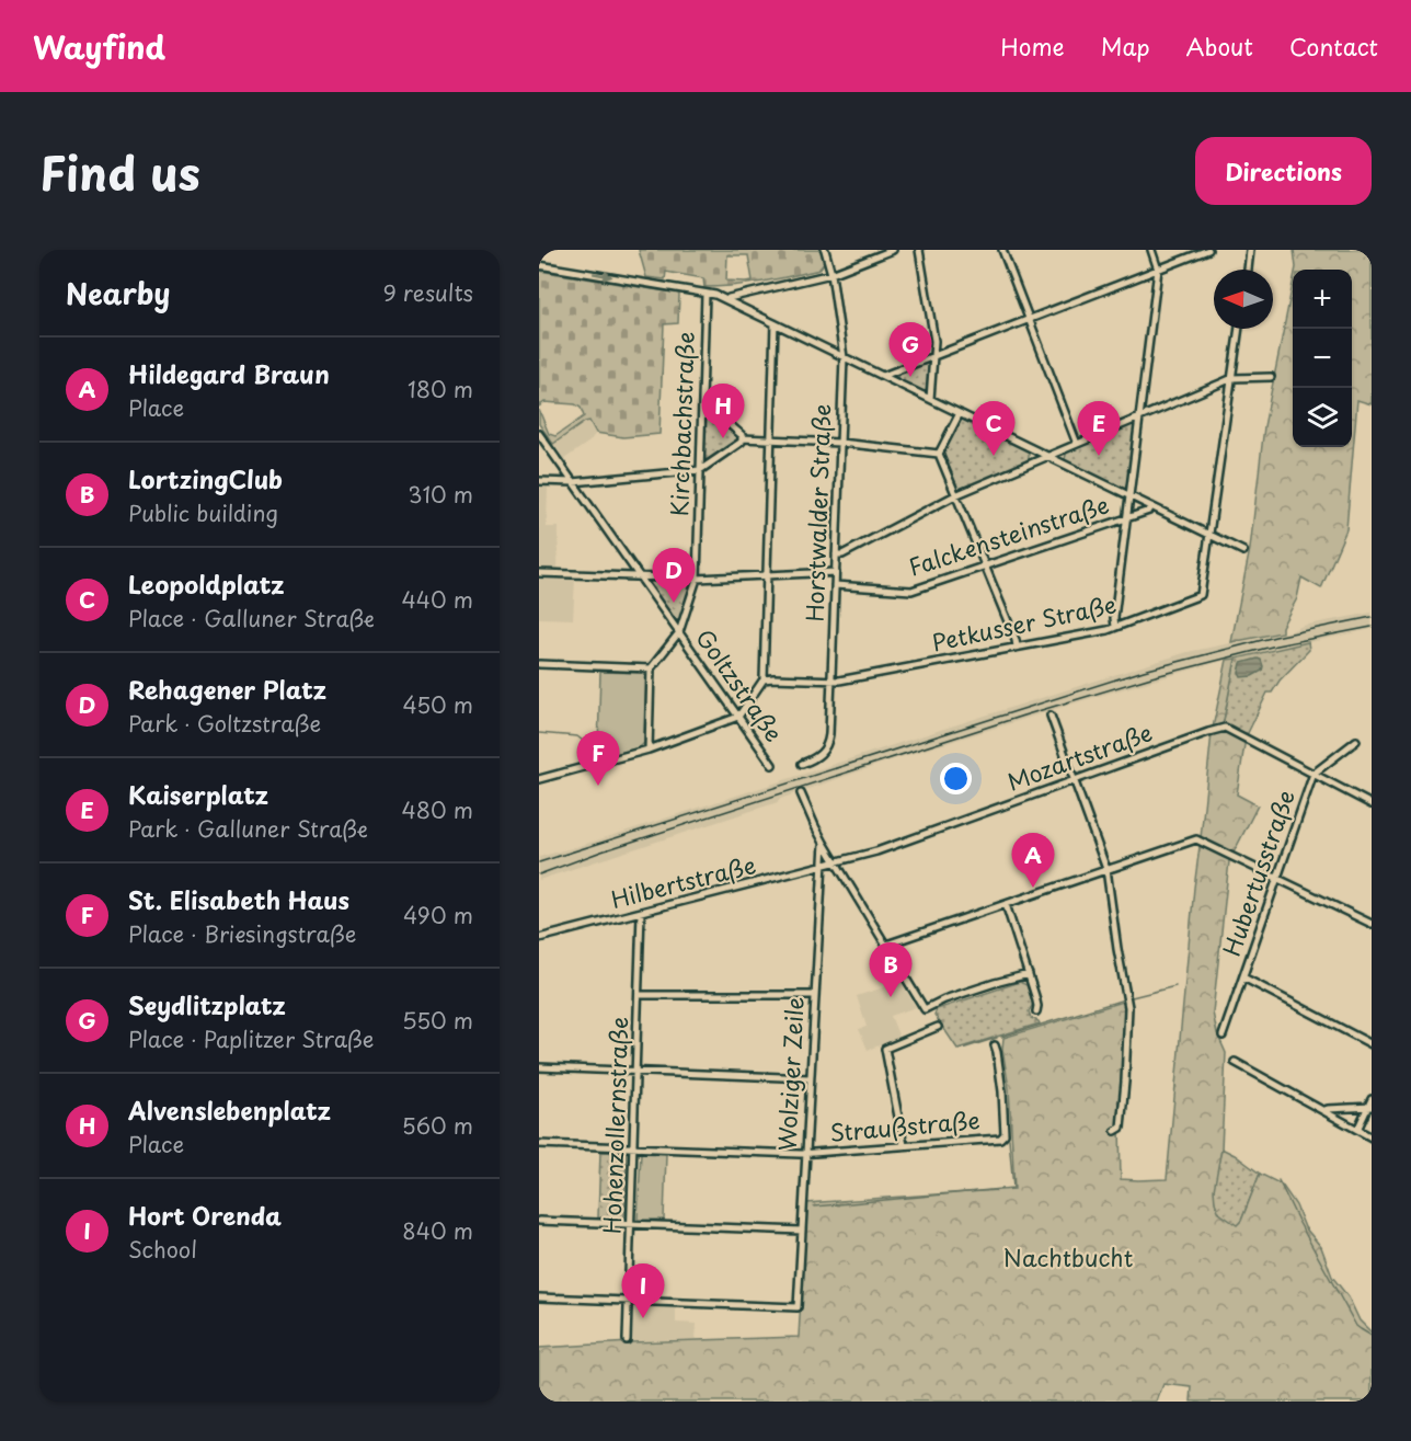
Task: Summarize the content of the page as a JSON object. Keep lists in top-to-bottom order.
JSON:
{
  "streets": {
    "street": [
      "Kirchbachstraße",
      "Horstwalder Straße",
      "Falckensteinstraße",
      "Petkusser Straße",
      "Goltzstraße",
      "Mozartstraße",
      "Hubertusstraße",
      "Hilbertstraße",
      "Wolziger Zeile",
      "Hohenzollernstraße",
      "Straußstraße"
    ]
  },
  "crossings": [
    ["Kirchbachstraße", "Goltzstraße"],
    ["Horstwalder Straße", "Falckensteinstraße"],
    ["Horstwalder Straße", "Petkusser Straße"],
    ["Mozartstraße", "Hubertusstraße"],
    ["Mozartstraße", "Hilbertstraße"],
    ["Hilbertstraße", "Wolziger Zeile"],
    ["Hilbertstraße", "Hohenzollernstraße"],
    ["Wolziger Zeile", "Hohenzollernstraße"],
    ["Wolziger Zeile", "Straußstraße"],
    ["Hohenzollernstraße", "Straußstraße"]
  ],
  "parks": ["Nachtbucht"],
  "north": "left",
  "page": {
    "header": "Wayfind",
    "nav": [
      "Home",
      "Map",
      "About",
      "Contact"
    ],
    "title": "Find us",
    "buttons": "Directions",
    "heading": ["Nearby", "9 results"],
    "map_buttons": ["+", "−"],
    "pins": [
      "G",
      "H",
      "C",
      "E",
      "D",
      "F",
      "A",
      "B",
      "I"
    ],
    "list": [
      {
        "mark": "A",
        "name": "Hildegard Braun",
        "note": "Place",
        "value": "180 m"
      },
      {
        "mark": "B",
        "name": "LortzingClub",
        "note": "Public building",
        "value": "310 m"
      },
      {
        "mark": "C",
        "name": "Leopoldplatz",
        "note": "Place · Galluner Straße",
        "value": "440 m"
      },
      {
        "mark": "D",
        "name": "Rehagener Platz",
        "note": "Park · Goltzstraße",
        "value": "450 m"
      },
      {
        "mark": "E",
        "name": "Kaiserplatz",
        "note": "Park · Galluner Straße",
        "value": "480 m"
      },
      {
        "mark": "F",
        "name": "St. Elisabeth Haus",
        "note": "Place · Briesingstraße",
        "value": "490 m"
      },
      {
        "mark": "G",
        "name": "Seydlitzplatz",
        "note": "Place · Paplitzer Straße",
        "value": "550 m"
      },
      {
        "mark": "H",
        "name": "Alvenslebenplatz",
        "note": "Place",
        "value": "560 m"
      },
      {
        "mark": "I",
        "name": "Hort Orenda",
        "note": "School",
        "value": "840 m"
      }
    ]
  }
}
